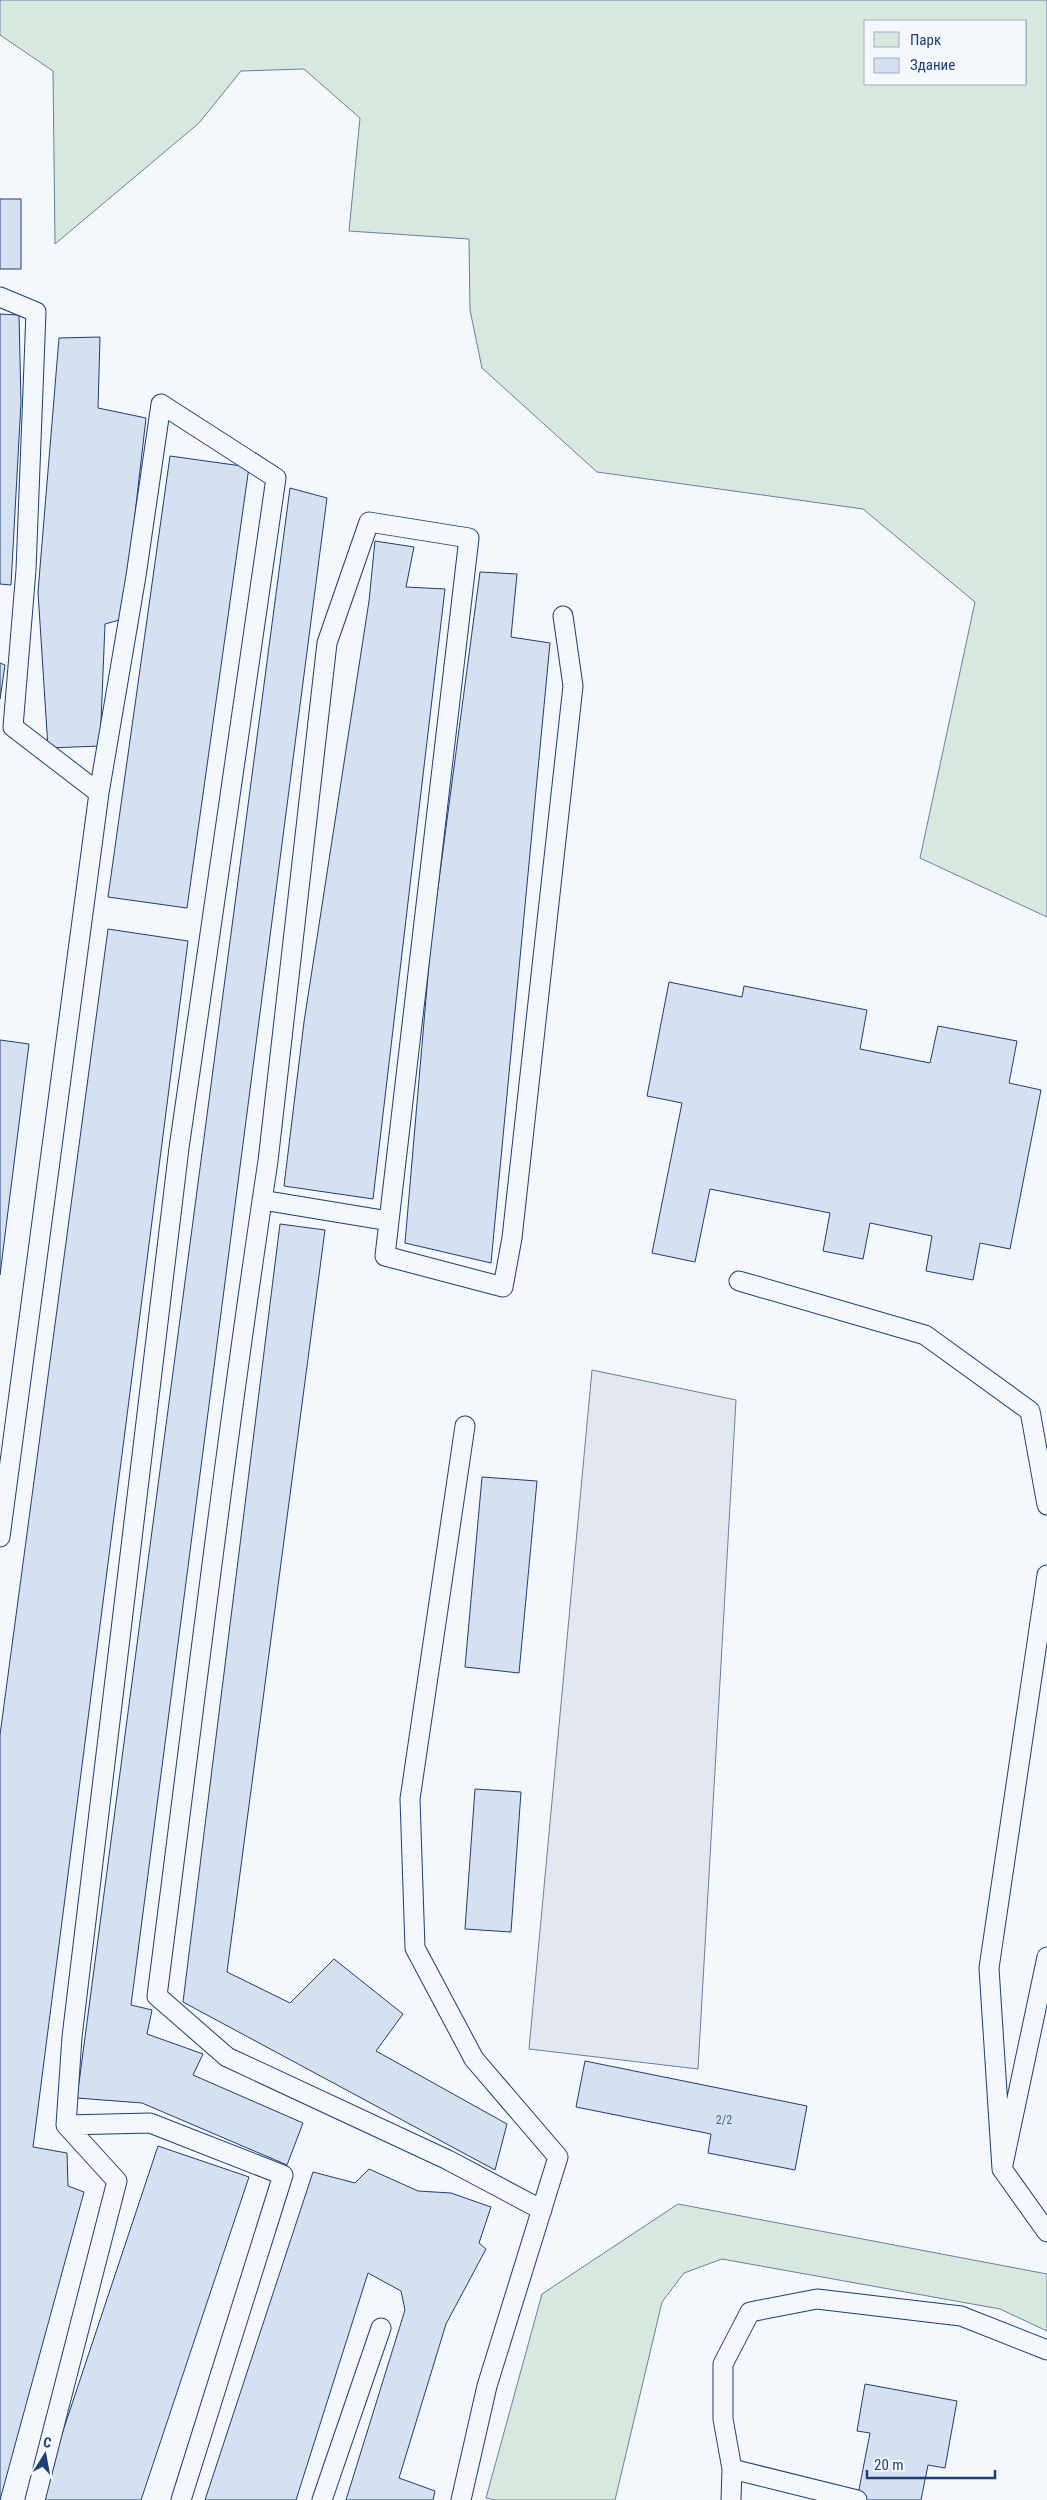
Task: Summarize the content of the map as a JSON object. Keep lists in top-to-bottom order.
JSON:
{
  "house_numbers": ["2/2"],
  "legend": ["Парк", "Здание"],
  "scale_bar": "20 m",
  "north": "top"
}
